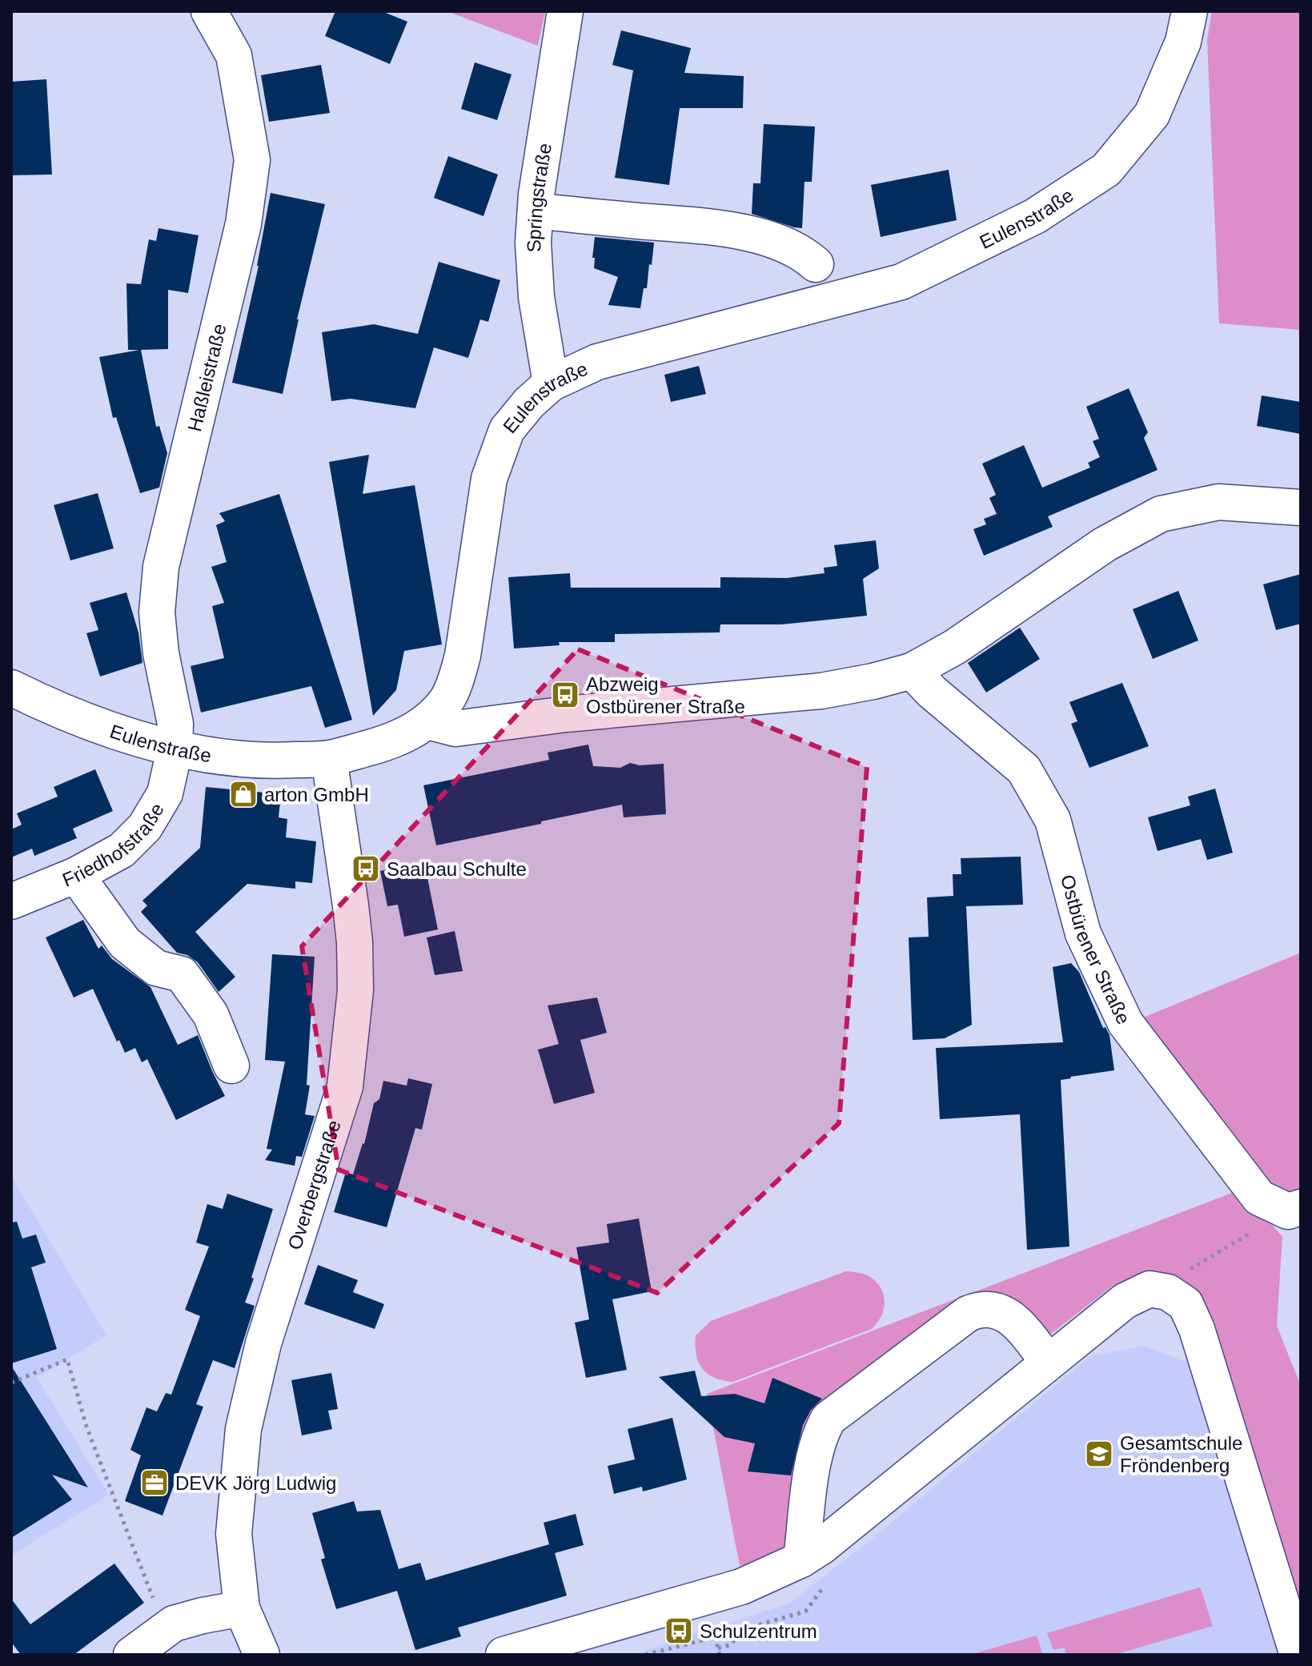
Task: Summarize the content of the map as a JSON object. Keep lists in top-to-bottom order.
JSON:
{
  "streets": {
    "street": [
      "Springstraße",
      "Eulenstraße",
      "Haßleistraße",
      "Friedhofstraße",
      "Ostbürener Straße",
      "Overbergstraße"
    ]
  },
  "crossings": [
    ["Springstraße", "Eulenstraße"],
    ["Eulenstraße", "Haßleistraße"],
    ["Eulenstraße", "Friedhofstraße"],
    ["Eulenstraße", "Overbergstraße"],
    ["Haßleistraße", "Friedhofstraße"]
  ],
  "places": {
    "bus stop": ["Abzweig Ostbürener Straße", "Saalbau Schulte", "Schulzentrum"],
    "shop": ["arton GmbH"],
    "school or university": ["Gesamtschule Fröndenberg"],
    "office": ["DEVK Jörg Ludwig"]
  }
}
